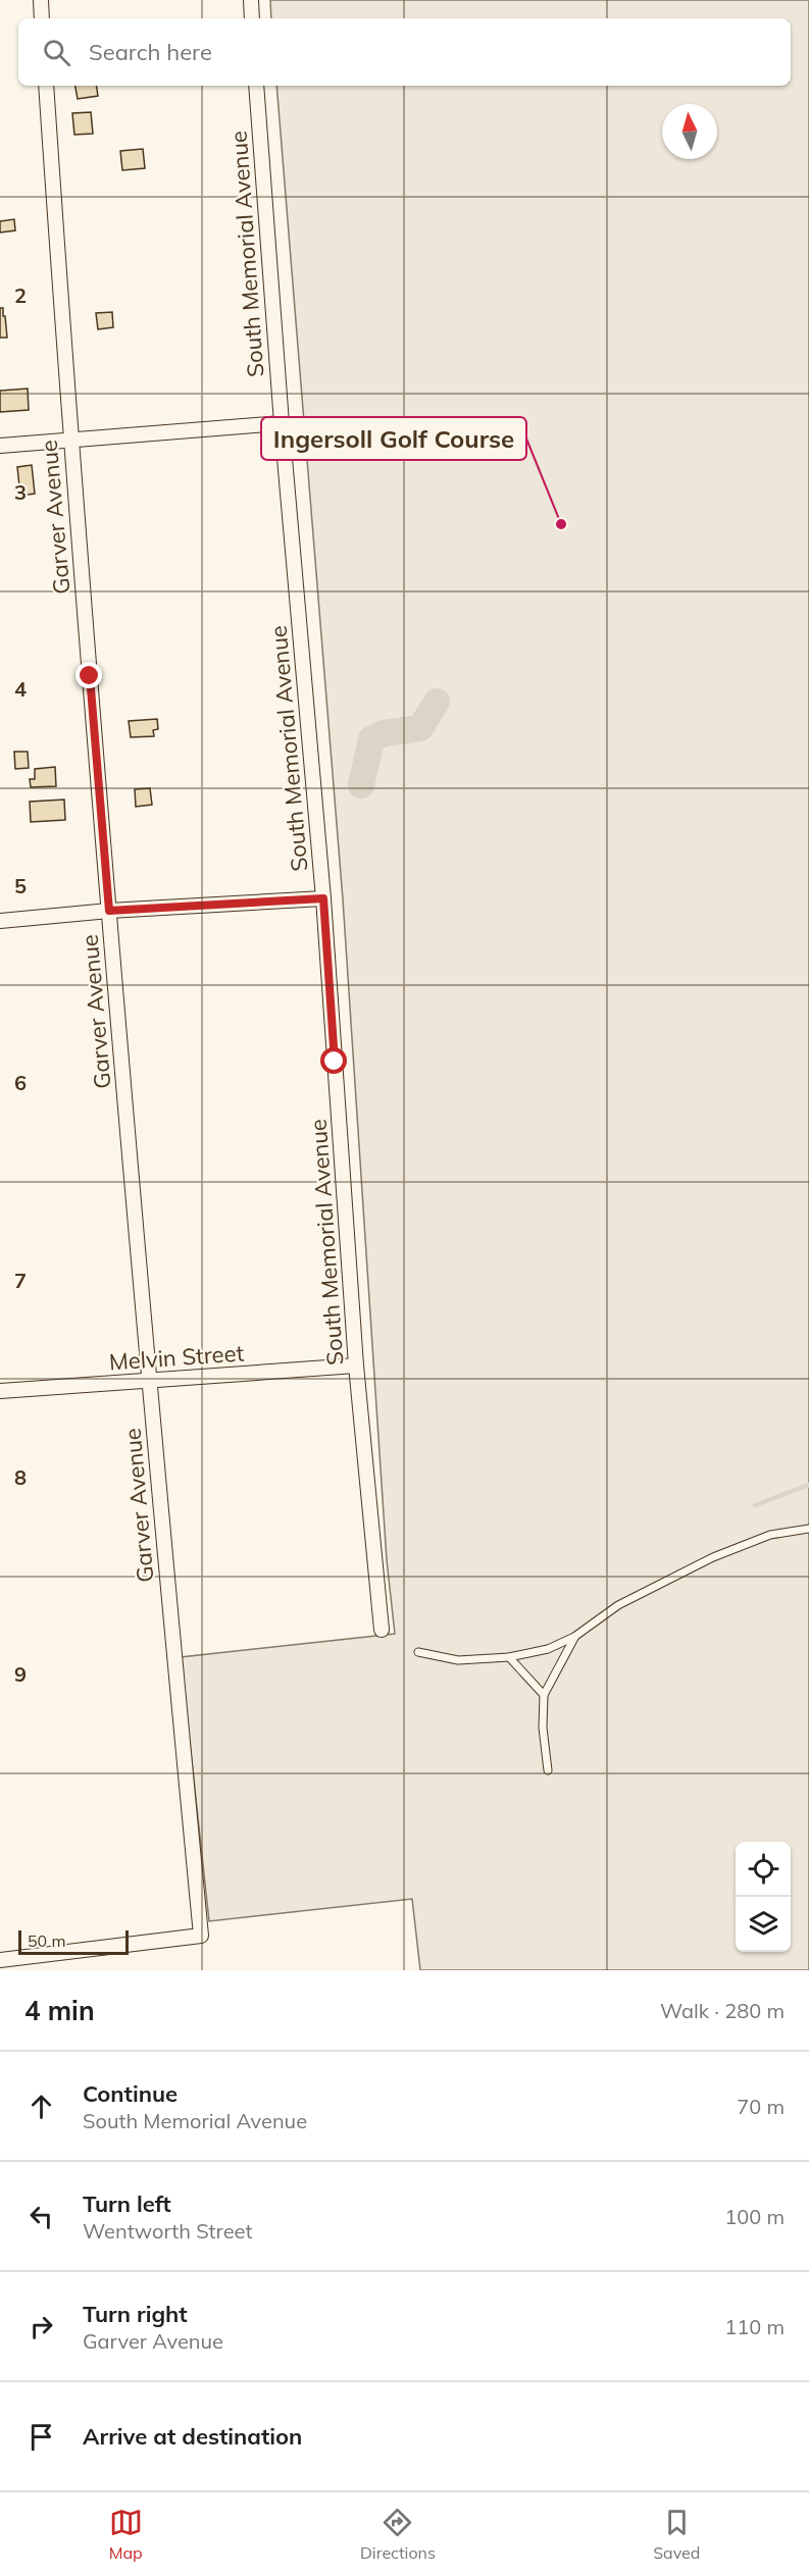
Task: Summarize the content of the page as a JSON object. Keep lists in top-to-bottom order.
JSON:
{
  "streets": {
    "street": ["South Memorial Avenue", "Garver Avenue", "Melvin Street"]
  },
  "crossings": [
    ["South Memorial Avenue", "Melvin Street"],
    ["Garver Avenue", "Melvin Street"]
  ],
  "places": ["Ingersoll Golf Course"],
  "scale_bar": "50 m",
  "north": "top",
  "page": {
    "search": "Search here",
    "scale": "50 m",
    "heading": ["4 min", "Walk · 280 m"],
    "list": [
      ["Continue", "South Memorial Avenue", "70 m"],
      ["Turn left", "Wentworth Street", "100 m"],
      ["Turn right", "Garver Avenue", "110 m"],
      "Arrive at destination"
    ],
    "nav": ["Map", "Directions", "Saved"]
  },
  "grid": {
    "rows": [
      "2",
      "3",
      "4",
      "5",
      "6",
      "7",
      "8",
      "9"
    ]
  }
}
